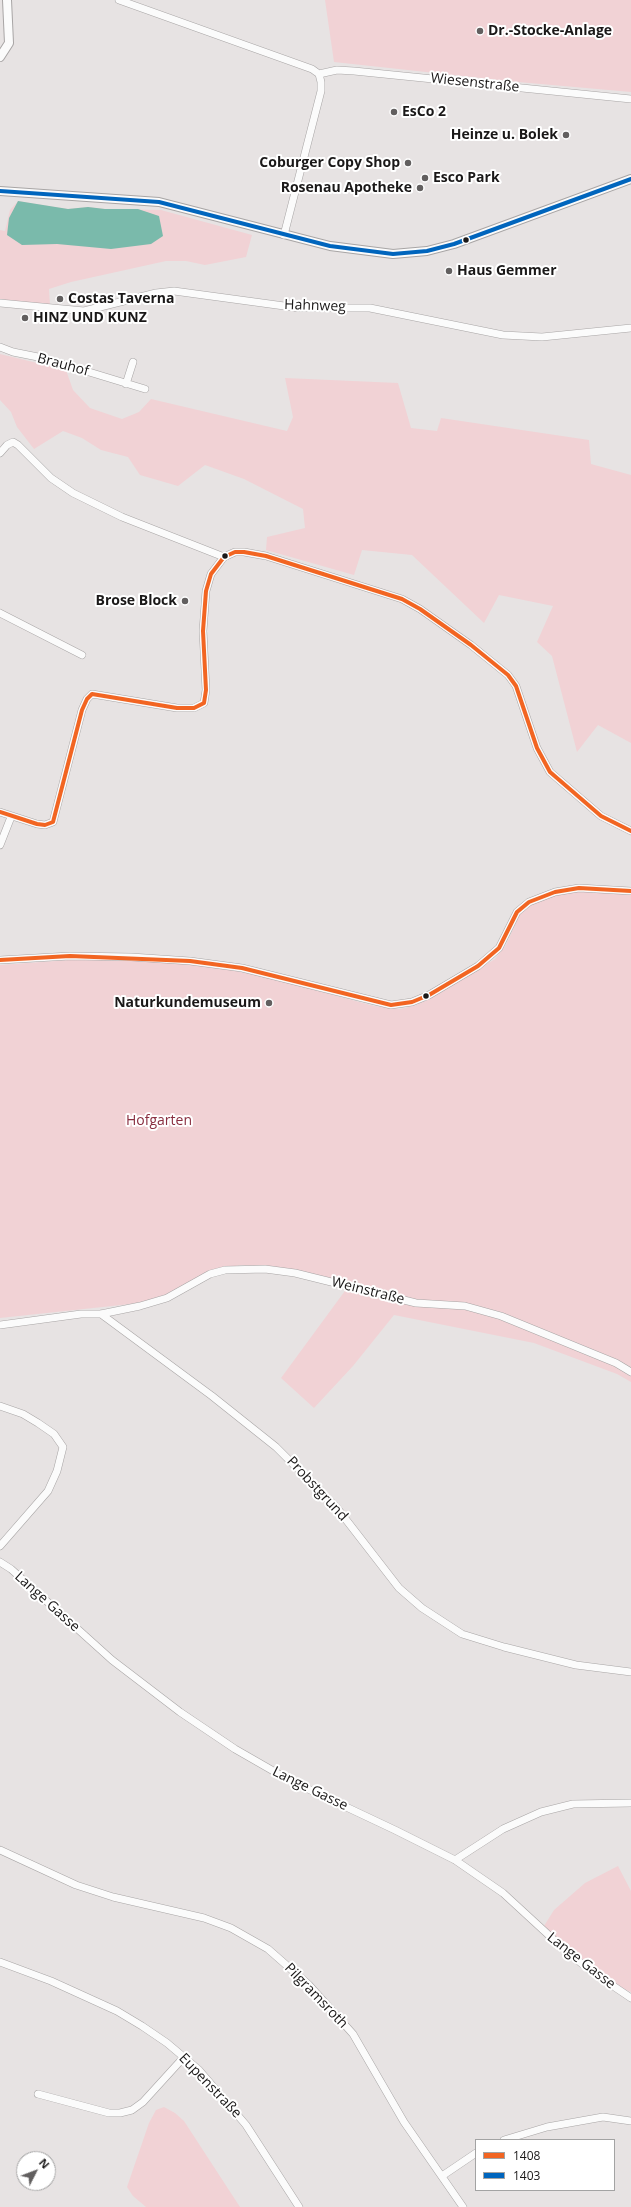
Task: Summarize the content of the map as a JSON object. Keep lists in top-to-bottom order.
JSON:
{
  "streets": {
    "street": [
      "Wiesenstraße",
      "Hahnweg",
      "Brauhof",
      "Weinstraße",
      "Probstgrund",
      "Lange Gasse",
      "Pilgramsroth",
      "Eupenstraße"
    ]
  },
  "crossings": [
    ["Weinstraße", "Probstgrund"]
  ],
  "parks": ["Hofgarten"],
  "places": [
    "Dr.-Stocke-Anlage",
    "EsCo 2",
    "Heinze u. Bolek",
    "Coburger Copy Shop",
    "Esco Park",
    "Rosenau Apotheke",
    "Haus Gemmer",
    "Costas Taverna",
    "HINZ UND KUNZ",
    "Brose Block",
    "Naturkundemuseum"
  ],
  "lines": ["transit line 1403", "transit line 1408"],
  "legend": ["1408", "1403"],
  "north": "top right"
}
